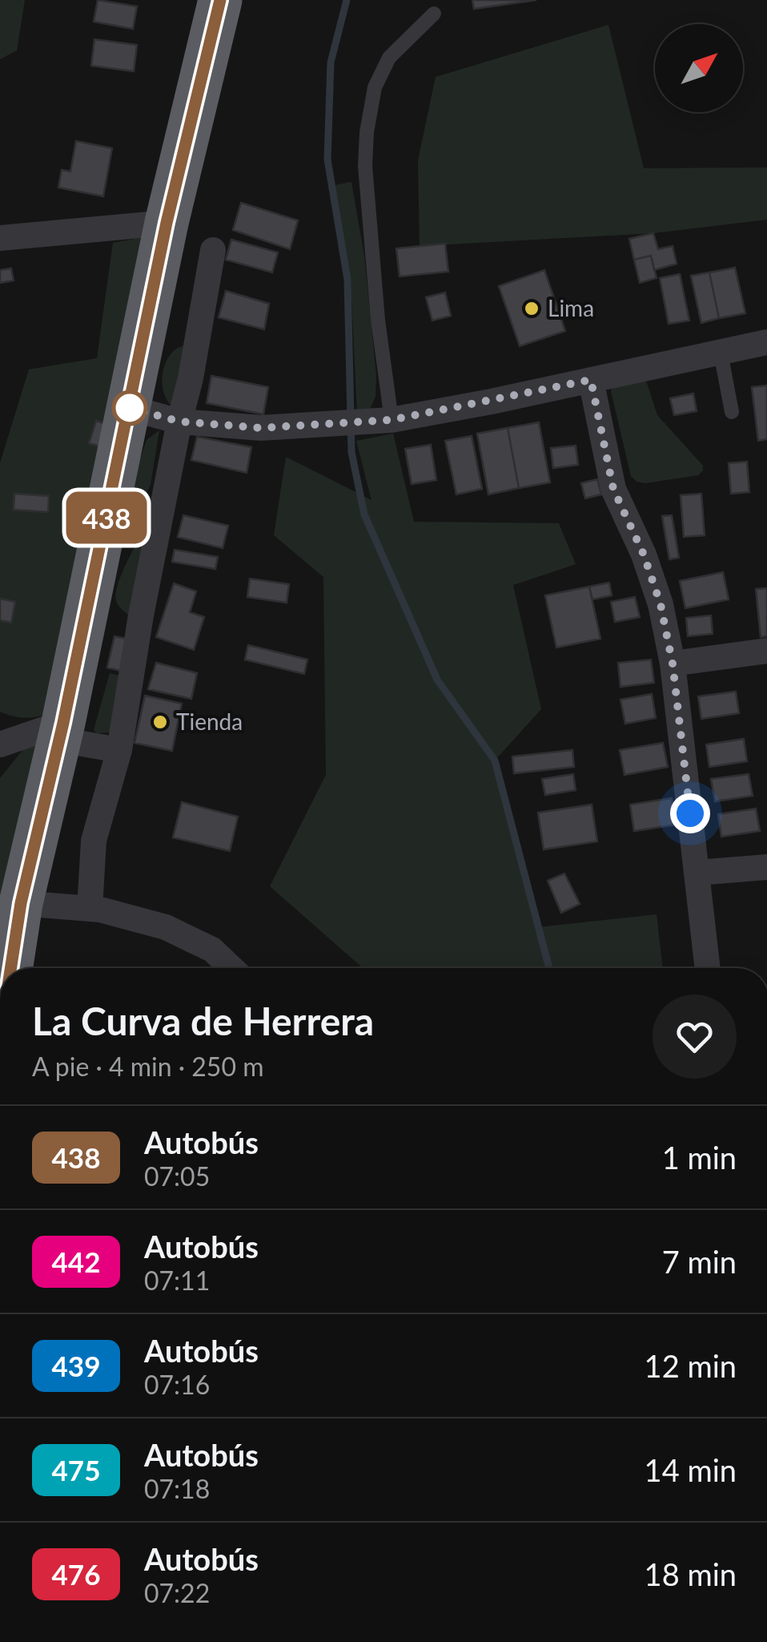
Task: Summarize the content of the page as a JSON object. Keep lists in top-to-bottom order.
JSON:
{
  "places": ["Lima", "Tienda"],
  "lines": ["bus line 438"],
  "north": "top right",
  "page": {
    "on_map": "438",
    "heading": ["La Curva de Herrera", "A pie · 4 min · 250 m"],
    "list": [
      {
        "mark": "438",
        "name": "Autobús",
        "note": "07:05",
        "value": "1 min"
      },
      {
        "mark": "442",
        "name": "Autobús",
        "note": "07:11",
        "value": "7 min"
      },
      {
        "mark": "439",
        "name": "Autobús",
        "note": "07:16",
        "value": "12 min"
      },
      {
        "mark": "475",
        "name": "Autobús",
        "note": "07:18",
        "value": "14 min"
      },
      {
        "mark": "476",
        "name": "Autobús",
        "note": "07:22",
        "value": "18 min"
      }
    ]
  }
}
